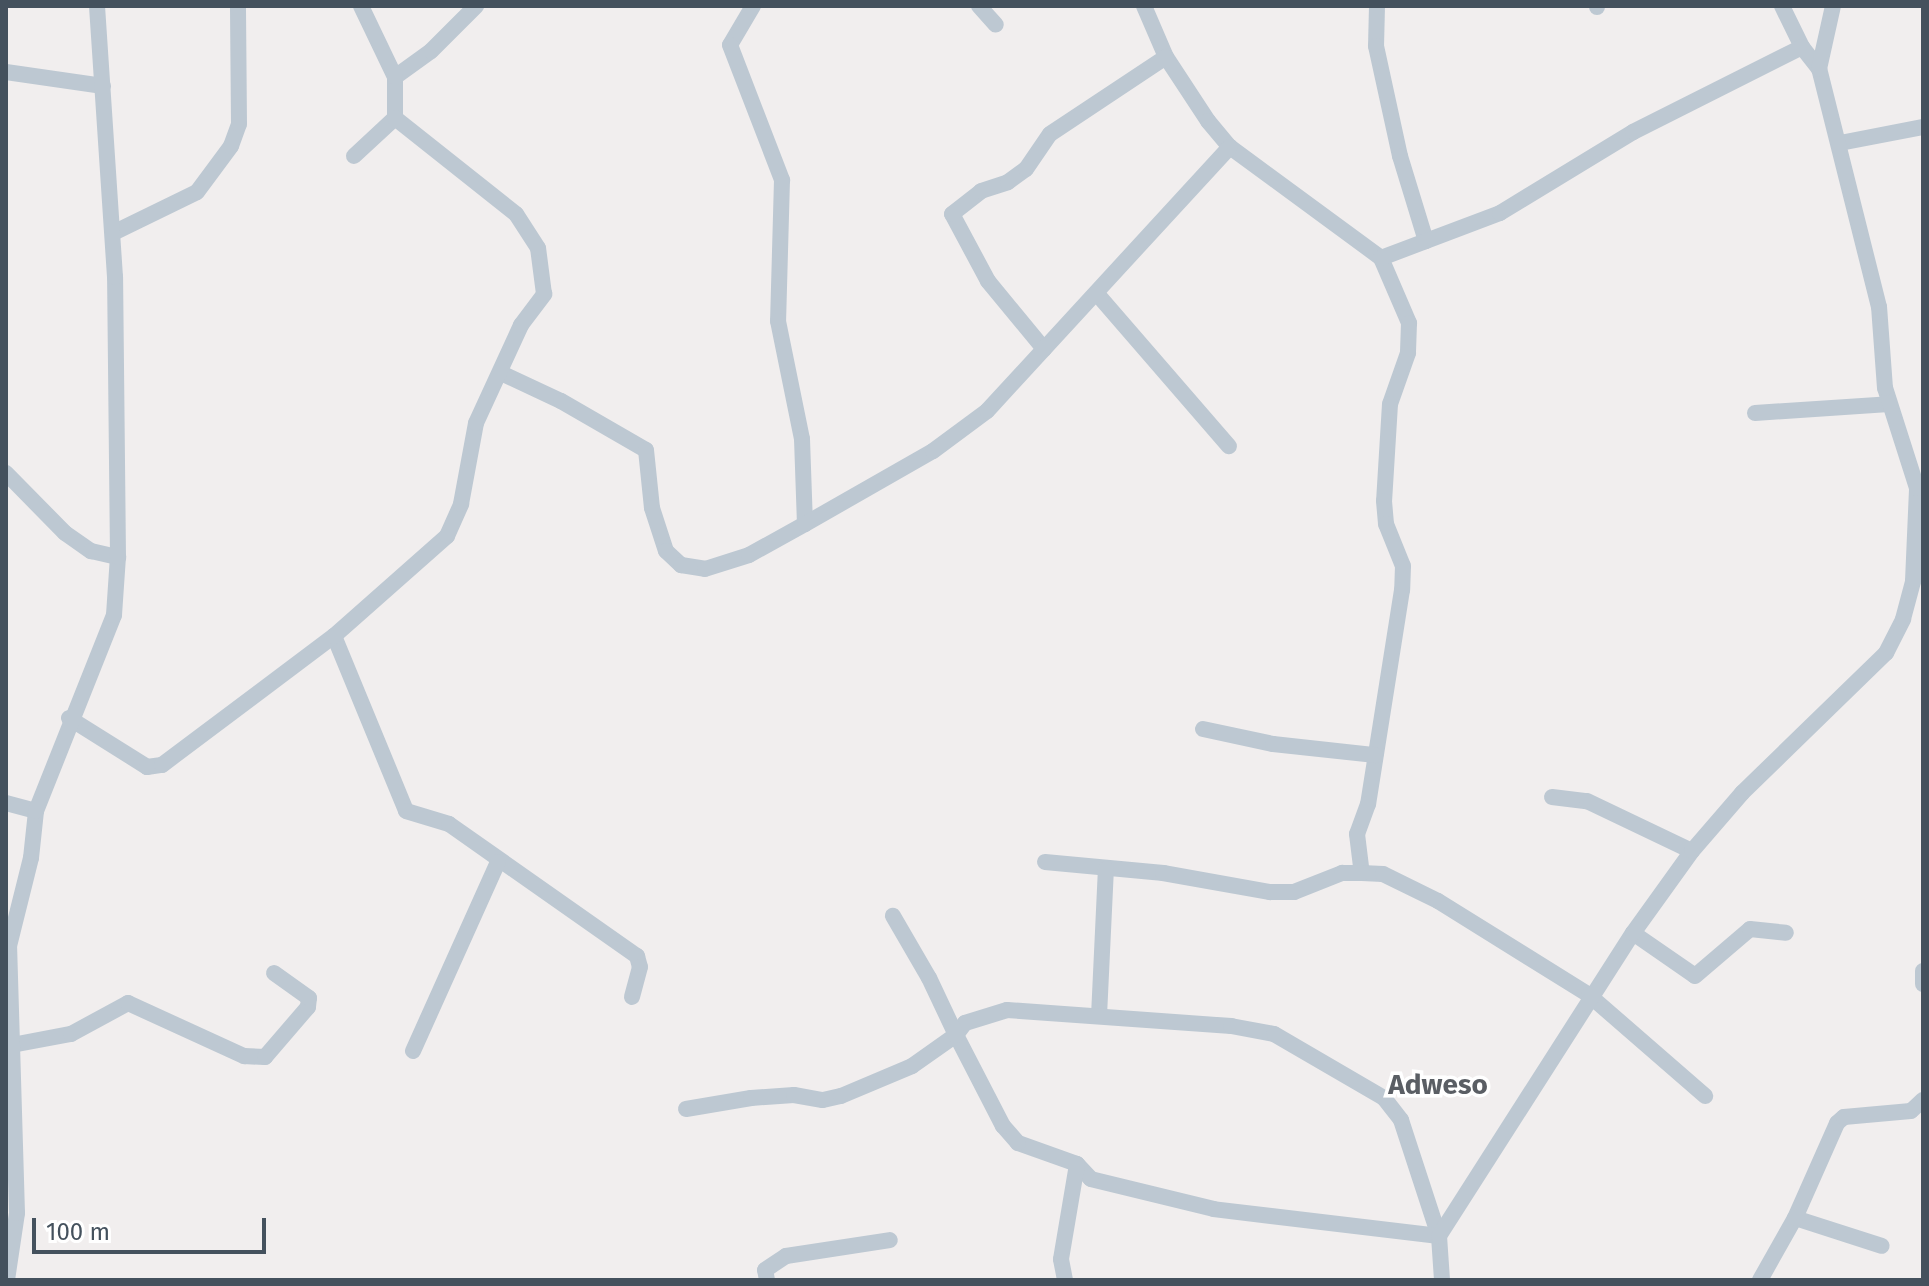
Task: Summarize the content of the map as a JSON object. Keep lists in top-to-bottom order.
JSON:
{
  "districts": ["Adweso"],
  "scale_bar": "100 m"
}
